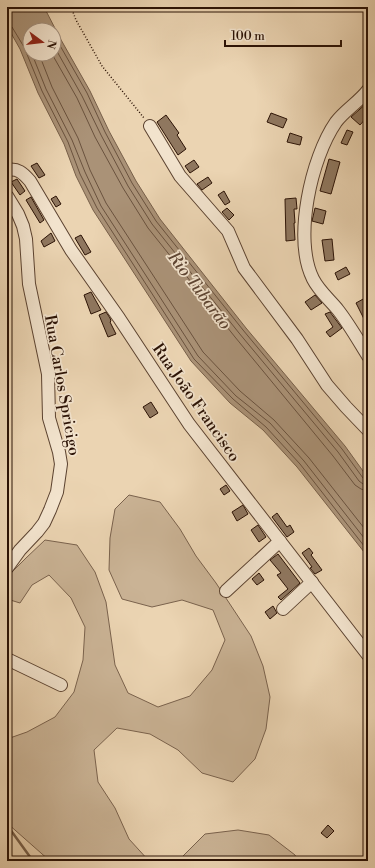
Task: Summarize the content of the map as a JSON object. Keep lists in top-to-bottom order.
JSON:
{
  "streets": {
    "street": ["Rua Carlos Spricigo", "Rua João Francisco"]
  },
  "water": ["Rio Tubarão"],
  "scale_bar": "100 m",
  "north": "right"
}
